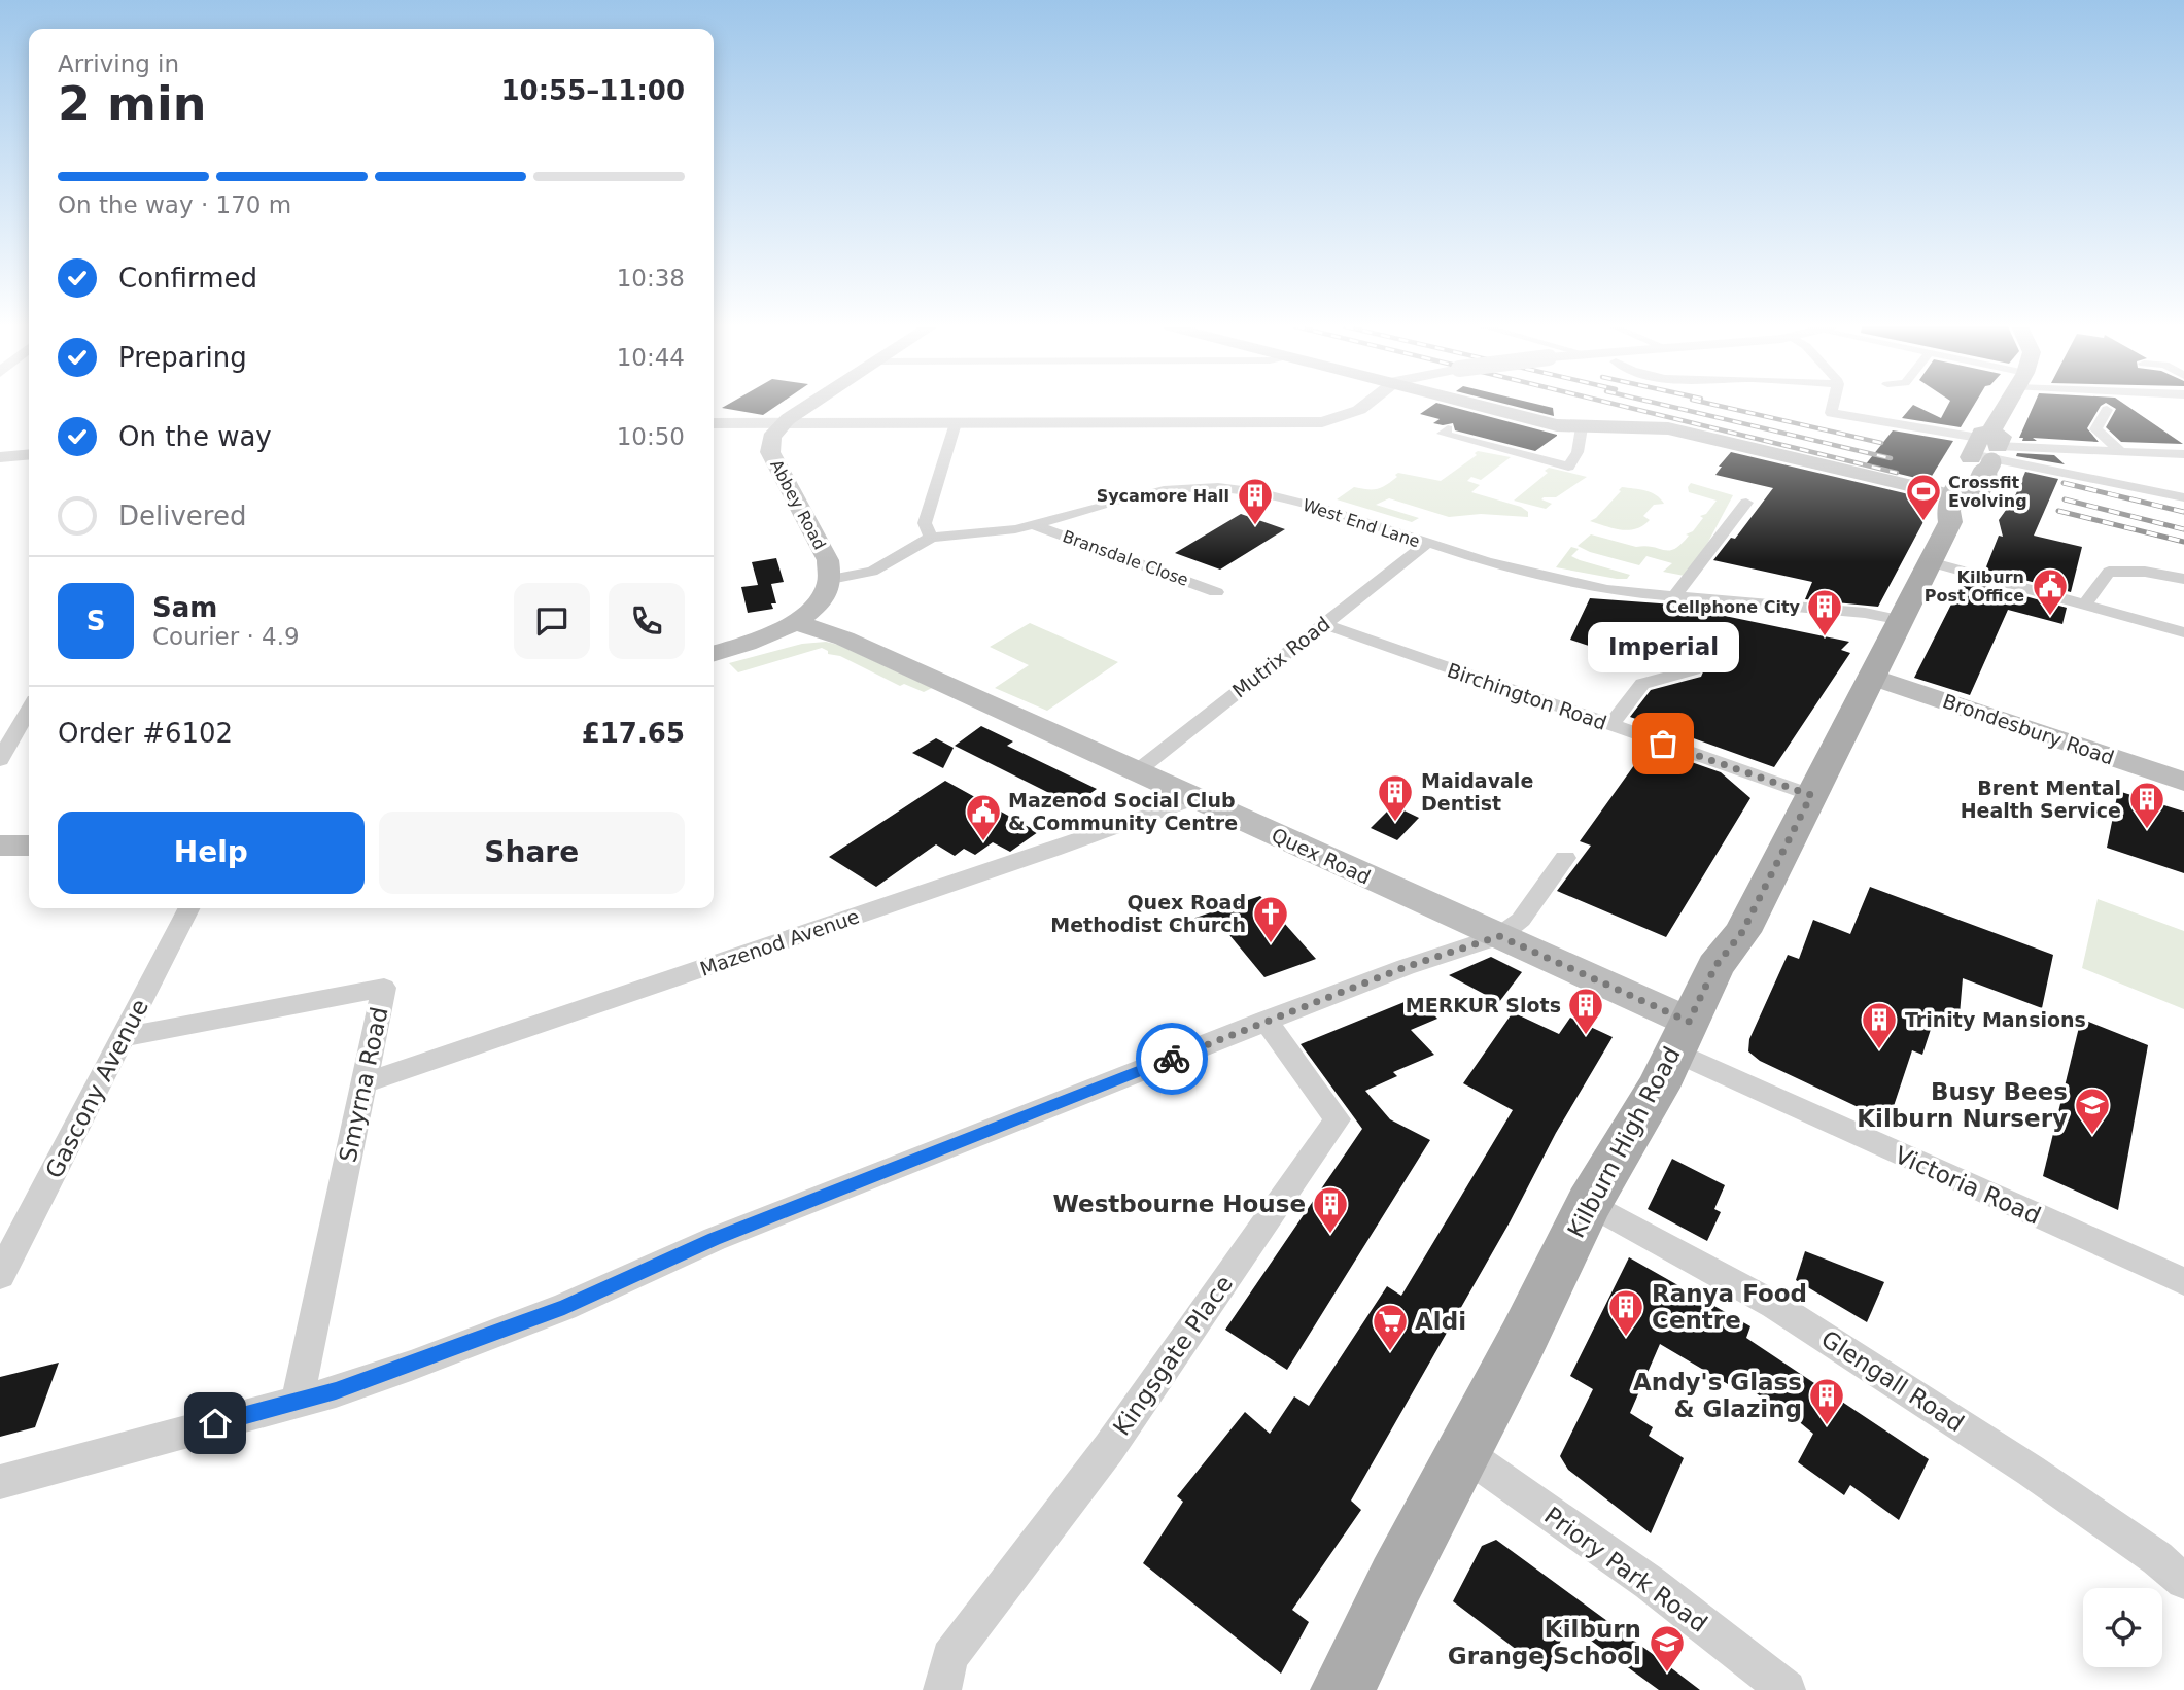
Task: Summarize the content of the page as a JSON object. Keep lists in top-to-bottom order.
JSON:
{
  "streets": {
    "main road": [
      "Abbey Road",
      "Brondesbury Road",
      "Quex Road",
      "Kilburn High Road"
    ],
    "street": [
      "West End Lane",
      "Bransdale Close",
      "Mutrix Road",
      "Birchington Road",
      "Mazenod Avenue",
      "Smyrna Road",
      "Gascony Avenue",
      "Victoria Road",
      "Kingsgate Place",
      "Glengall Road",
      "Priory Park Road"
    ]
  },
  "crossings": [
    ["Abbey Road", "West End Lane"],
    ["West End Lane", "Bransdale Close"],
    ["West End Lane", "Mutrix Road"],
    ["West End Lane", "Kilburn High Road"],
    ["Mutrix Road", "Birchington Road"],
    ["Mutrix Road", "Quex Road"],
    ["Birchington Road", "Kilburn High Road"],
    ["Brondesbury Road", "Kilburn High Road"],
    ["Quex Road", "Mazenod Avenue"],
    ["Quex Road", "Kilburn High Road"],
    ["Quex Road", "Victoria Road"],
    ["Mazenod Avenue", "Smyrna Road"],
    ["Smyrna Road", "Gascony Avenue"],
    ["Kilburn High Road", "Victoria Road"],
    ["Kilburn High Road", "Glengall Road"],
    ["Kilburn High Road", "Priory Park Road"]
  ],
  "places": {
    "sports": ["Crossfit Evolving"],
    "building": [
      "Sycamore Hall",
      "Cellphone City",
      "Maidavale Dentist",
      "Brent Mental Health Service",
      "MERKUR Slots",
      "Trinity Mansions",
      "Westbourne House",
      "Ranya Food Centre",
      "Andy's Glass & Glazing"
    ],
    "public building": ["Kilburn Post Office", "Mazenod Social Club & Community Centre"],
    "other": ["Imperial"],
    "church": ["Quex Road Methodist Church"],
    "school or university": ["Busy Bees Kilburn Nursery", "Kilburn Grange School"],
    "supermarket": ["Aldi"]
  },
  "page": {
    "heading": ["2 min", "Arriving in", "10:55–11:00"],
    "panel": [
      "Sam",
      "Courier · 4.9",
      "Order #6102",
      "£17.65"
    ],
    "bar": "On the way · 170 m",
    "list": [
      ["Confirmed", "10:38"],
      ["Preparing", "10:44"],
      ["On the way", "10:50"],
      "Delivered"
    ],
    "round": "S",
    "bubble": "Imperial",
    "buttons": ["Help", "Share"]
  }
}
